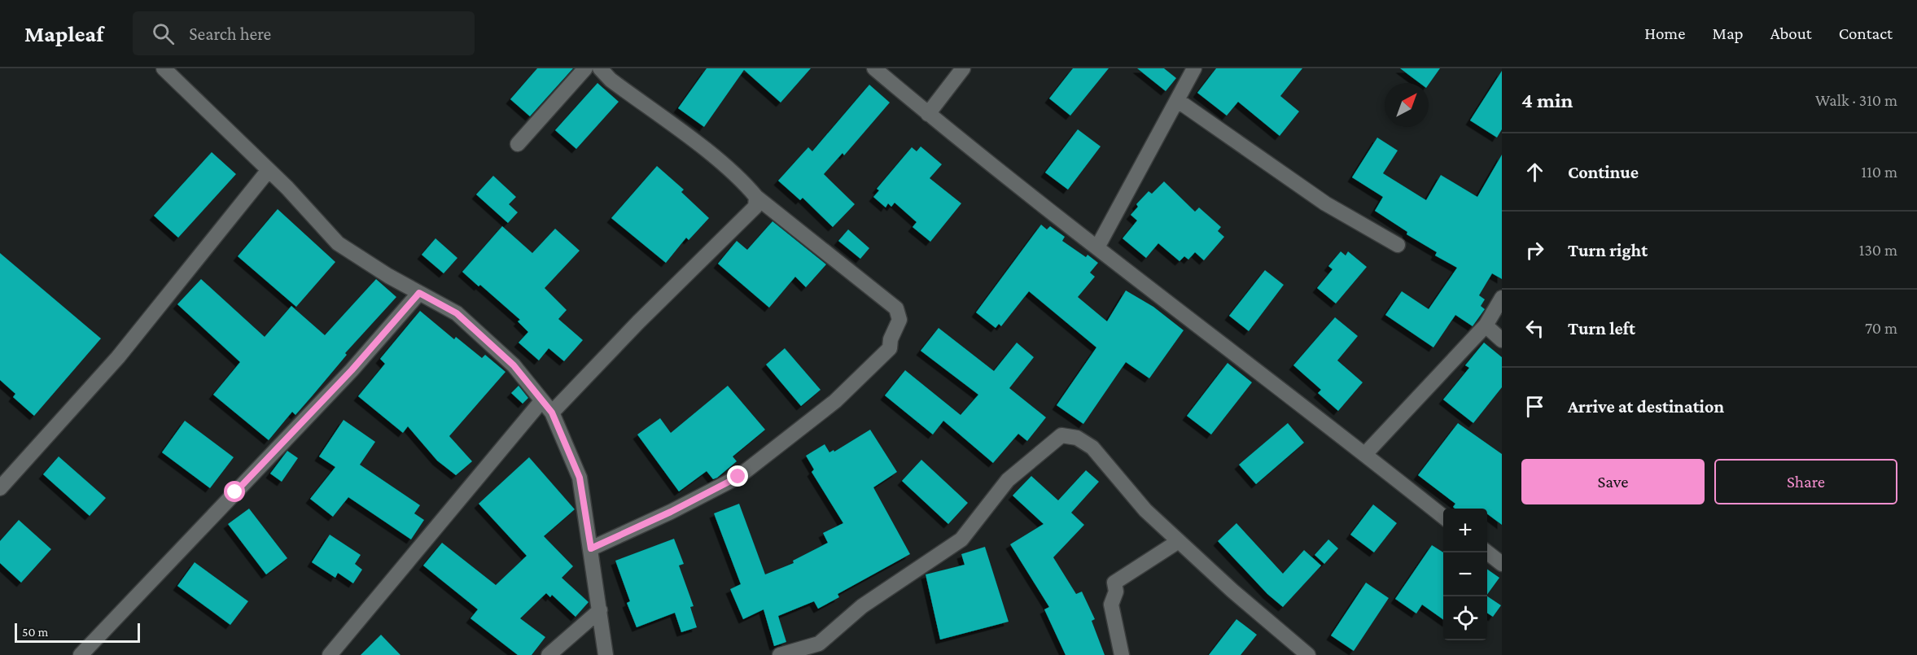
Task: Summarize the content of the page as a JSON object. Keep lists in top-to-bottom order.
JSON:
{
  "scale_bar": "50 m",
  "north": "top right",
  "page": {
    "header": "Mapleaf",
    "search": "Search here",
    "nav": [
      "Home",
      "Map",
      "About",
      "Contact"
    ],
    "heading": ["4 min", "Walk · 310 m"],
    "list": [
      ["Continue", "110 m"],
      ["Turn right", "130 m"],
      ["Turn left", "70 m"],
      "Arrive at destination"
    ],
    "buttons": ["Save", "Share"],
    "map_buttons": ["+", "−"],
    "scale": "50 m"
  }
}
